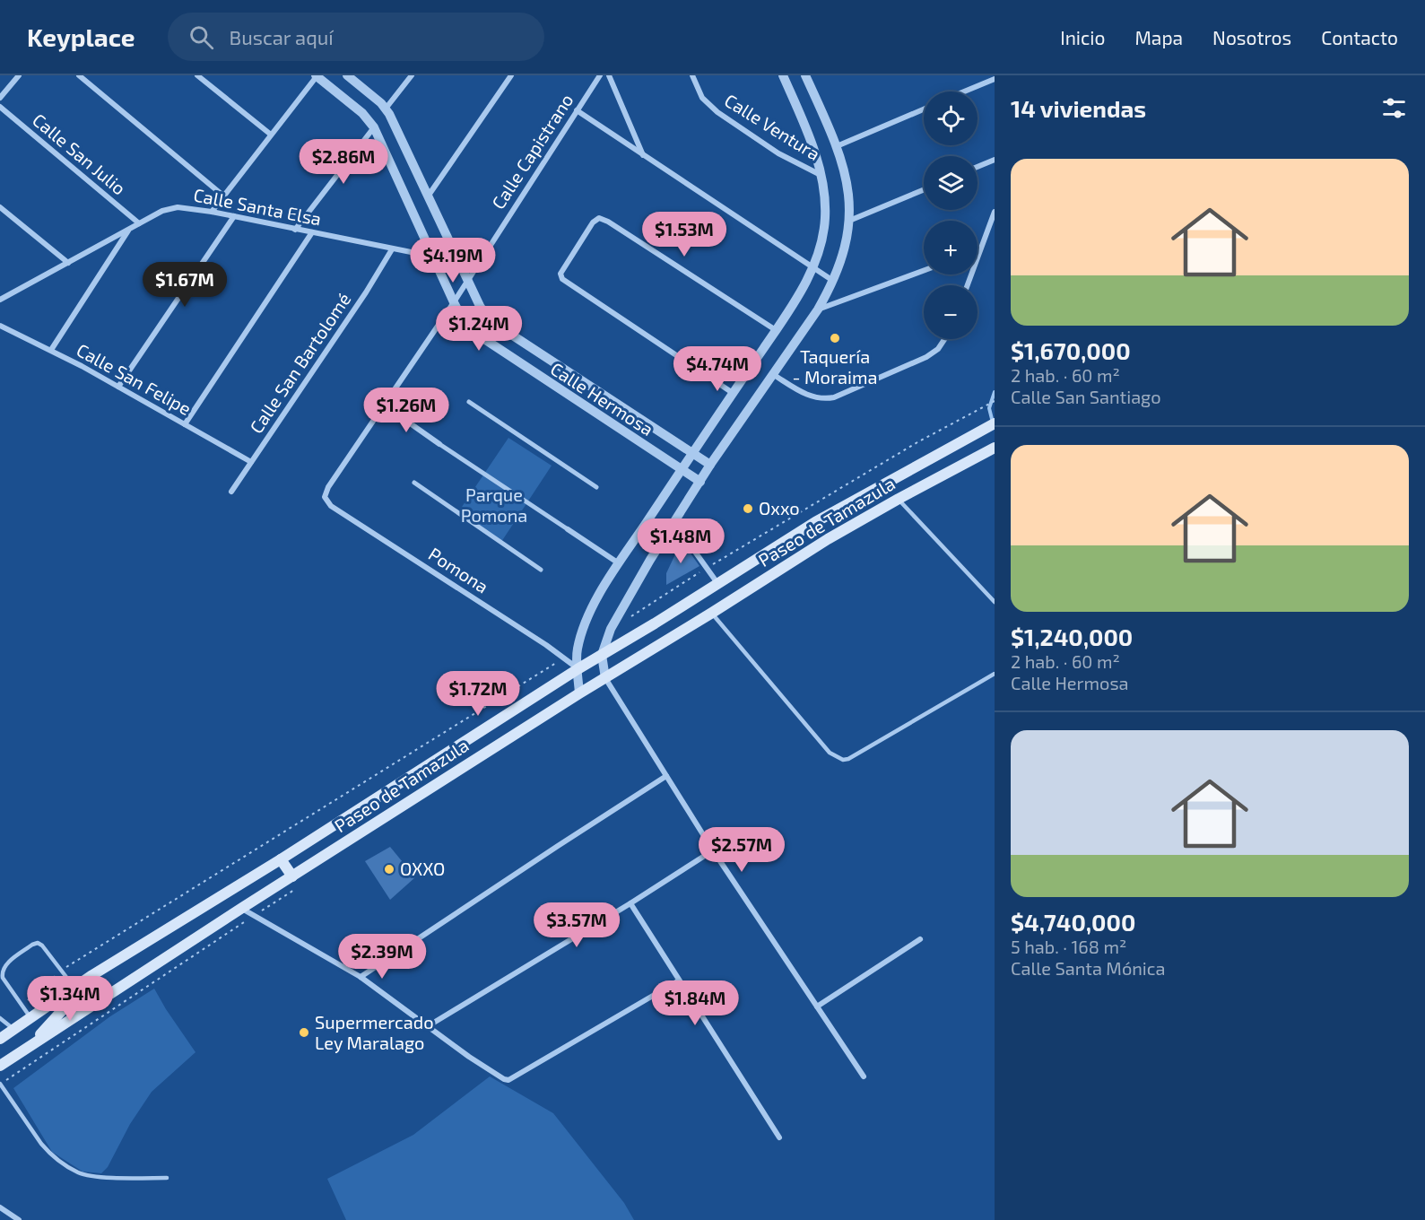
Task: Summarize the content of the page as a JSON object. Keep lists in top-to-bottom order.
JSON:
{
  "streets": {
    "main road": ["Paseo de Tamazula"],
    "street": [
      "Calle Ventura",
      "Calle Capistrano",
      "Calle San Julio",
      "Calle Santa Elsa",
      "Calle San Bartolomé",
      "Calle San Felipe",
      "Calle Hermosa",
      "Pomona"
    ]
  },
  "crossings": [
    ["Calle Capistrano", "Calle Hermosa"],
    ["Calle Capistrano", "Pomona"],
    ["Calle San Julio", "Calle Santa Elsa"],
    ["Calle Santa Elsa", "Calle San Bartolomé"],
    ["Calle Santa Elsa", "Calle Hermosa"],
    ["Calle San Bartolomé", "Calle San Felipe"],
    ["Paseo de Tamazula", "Pomona"]
  ],
  "parks": ["Parque Pomona"],
  "places": [
    "Taquería - Moraima",
    "Oxxo",
    "OXXO",
    "Supermercado Ley Maralago"
  ],
  "page": {
    "header": "Keyplace",
    "search": "Buscar aquí",
    "nav": [
      "Inicio",
      "Mapa",
      "Nosotros",
      "Contacto"
    ],
    "heading": "14 viviendas",
    "map_buttons": ["+", "−"],
    "price": [
      "$2.86M",
      "$1.53M",
      "$4.19M",
      "$1.67M",
      "$1.24M",
      "$4.74M",
      "$1.26M",
      "$1.48M",
      "$1.72M",
      "$2.57M",
      "$3.57M",
      "$2.39M",
      "$1.34M",
      "$1.84M"
    ],
    "list": [
      {
        "name": "$1,670,000",
        "note": "2 hab. · 60 m² · Calle San Santiago"
      },
      {
        "name": "$1,240,000",
        "note": "2 hab. · 60 m² · Calle Hermosa"
      },
      {
        "name": "$4,740,000",
        "note": "5 hab. · 168 m² · Calle Santa Mónica"
      }
    ]
  }
}
